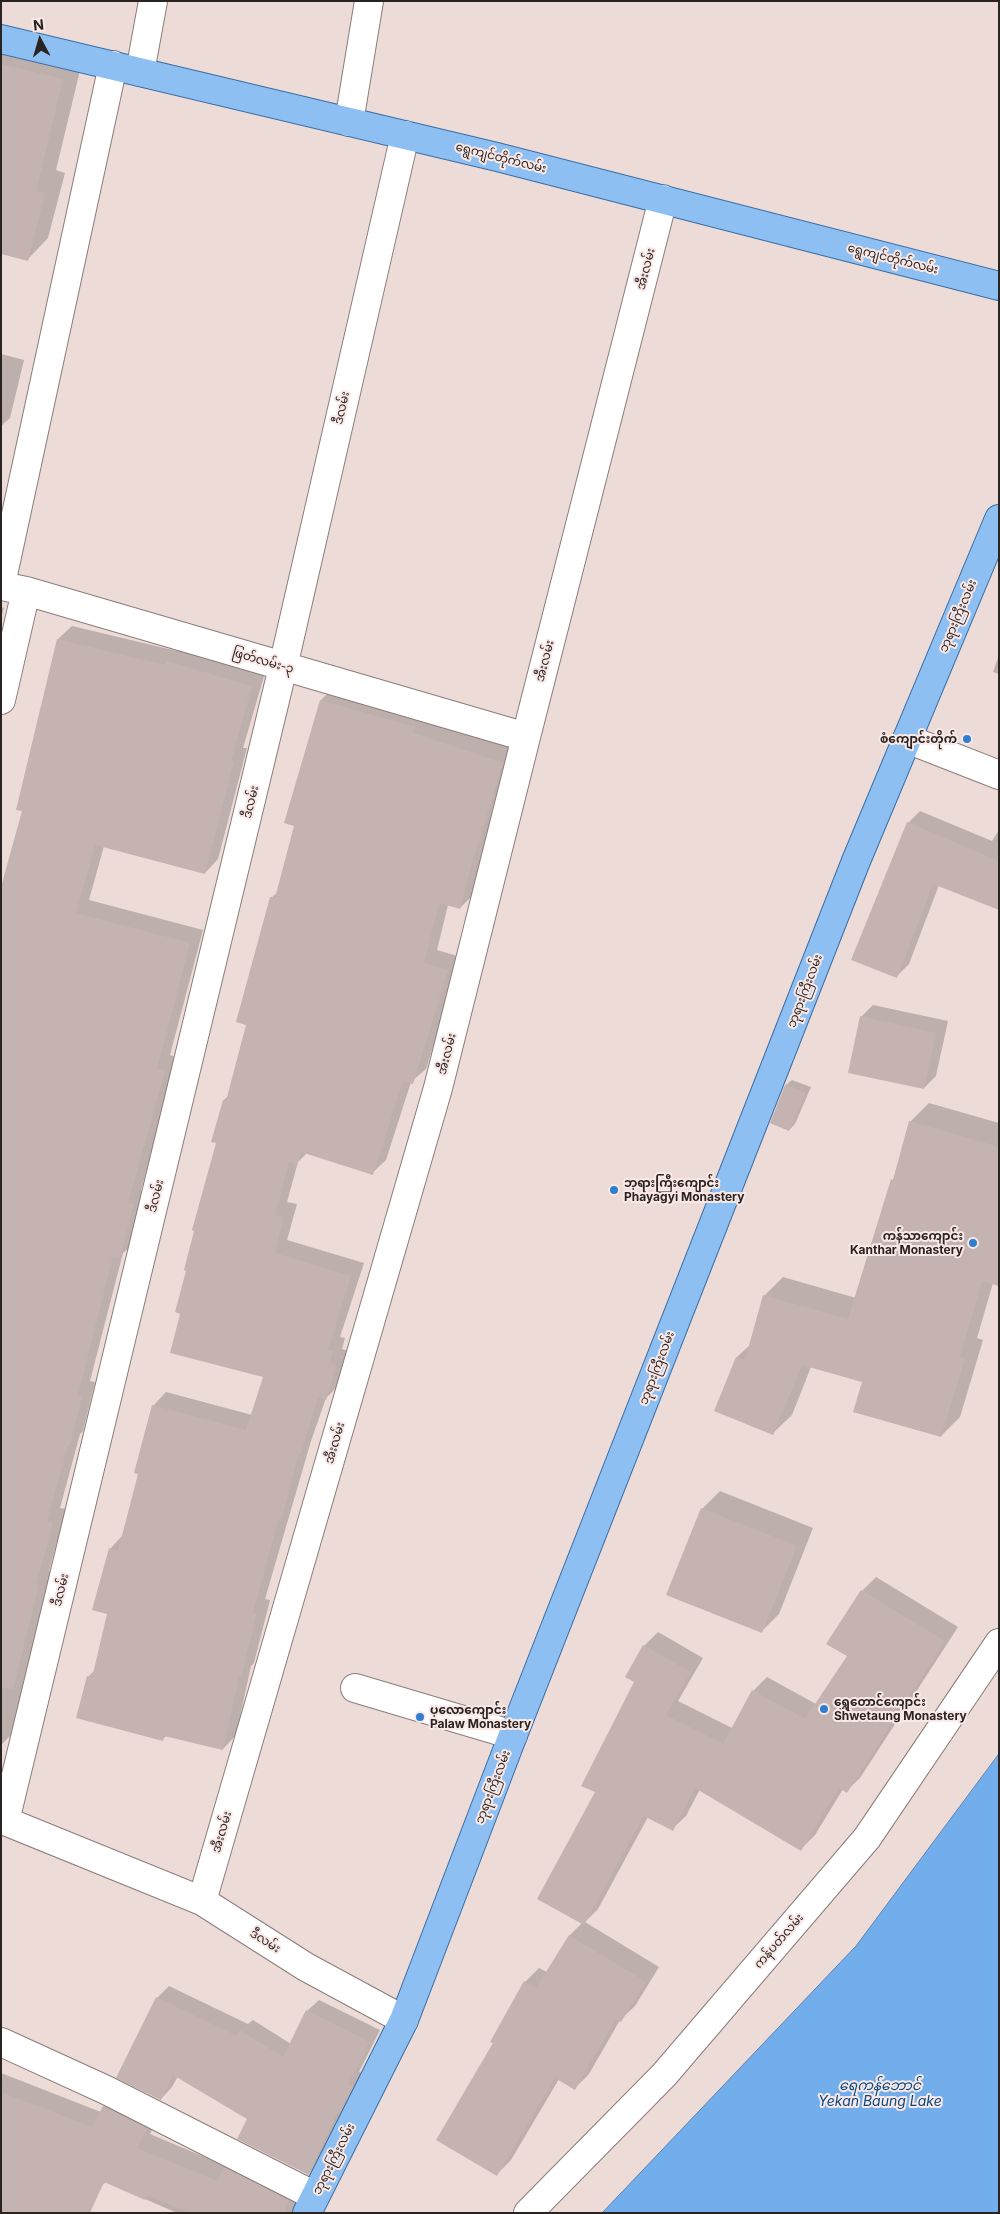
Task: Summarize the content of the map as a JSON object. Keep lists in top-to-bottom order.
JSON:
{
  "streets": {
    "main road": ["ရွေကျင်တိုက်လမ်း", "ဘုရားကြီးလမ်း"],
    "street": [
      "အီးလမ်း",
      "ဒီလမ်း",
      "ဖြတ်လမ်း-၃",
      "ကန်ပတ်လမ်း"
    ]
  },
  "crossings": [
    ["ရွေကျင်တိုက်လမ်း", "အီးလမ်း"],
    ["ရွေကျင်တိုက်လမ်း", "ဒီလမ်း"],
    ["အီးလမ်း", "ဒီလမ်း"],
    ["အီးလမ်း", "ဖြတ်လမ်း-၃"],
    ["ဒီလမ်း", "ဘုရားကြီးလမ်း"],
    ["ဒီလမ်း", "ဖြတ်လမ်း-၃"]
  ],
  "water": ["ရေကန်ဘောင် Yekan Baung Lake"],
  "places": [
    "စံကျောင်းတိုက်",
    "ဘုရားကြီးကျောင်း Phayagyi Monastery",
    "ကန်သာကျောင်း Kanthar Monastery",
    "ရွှေတောင်ကျောင်း Shwetaung Monastery",
    "ပုလောကျောင်း Palaw Monastery"
  ],
  "north": "top"
}
